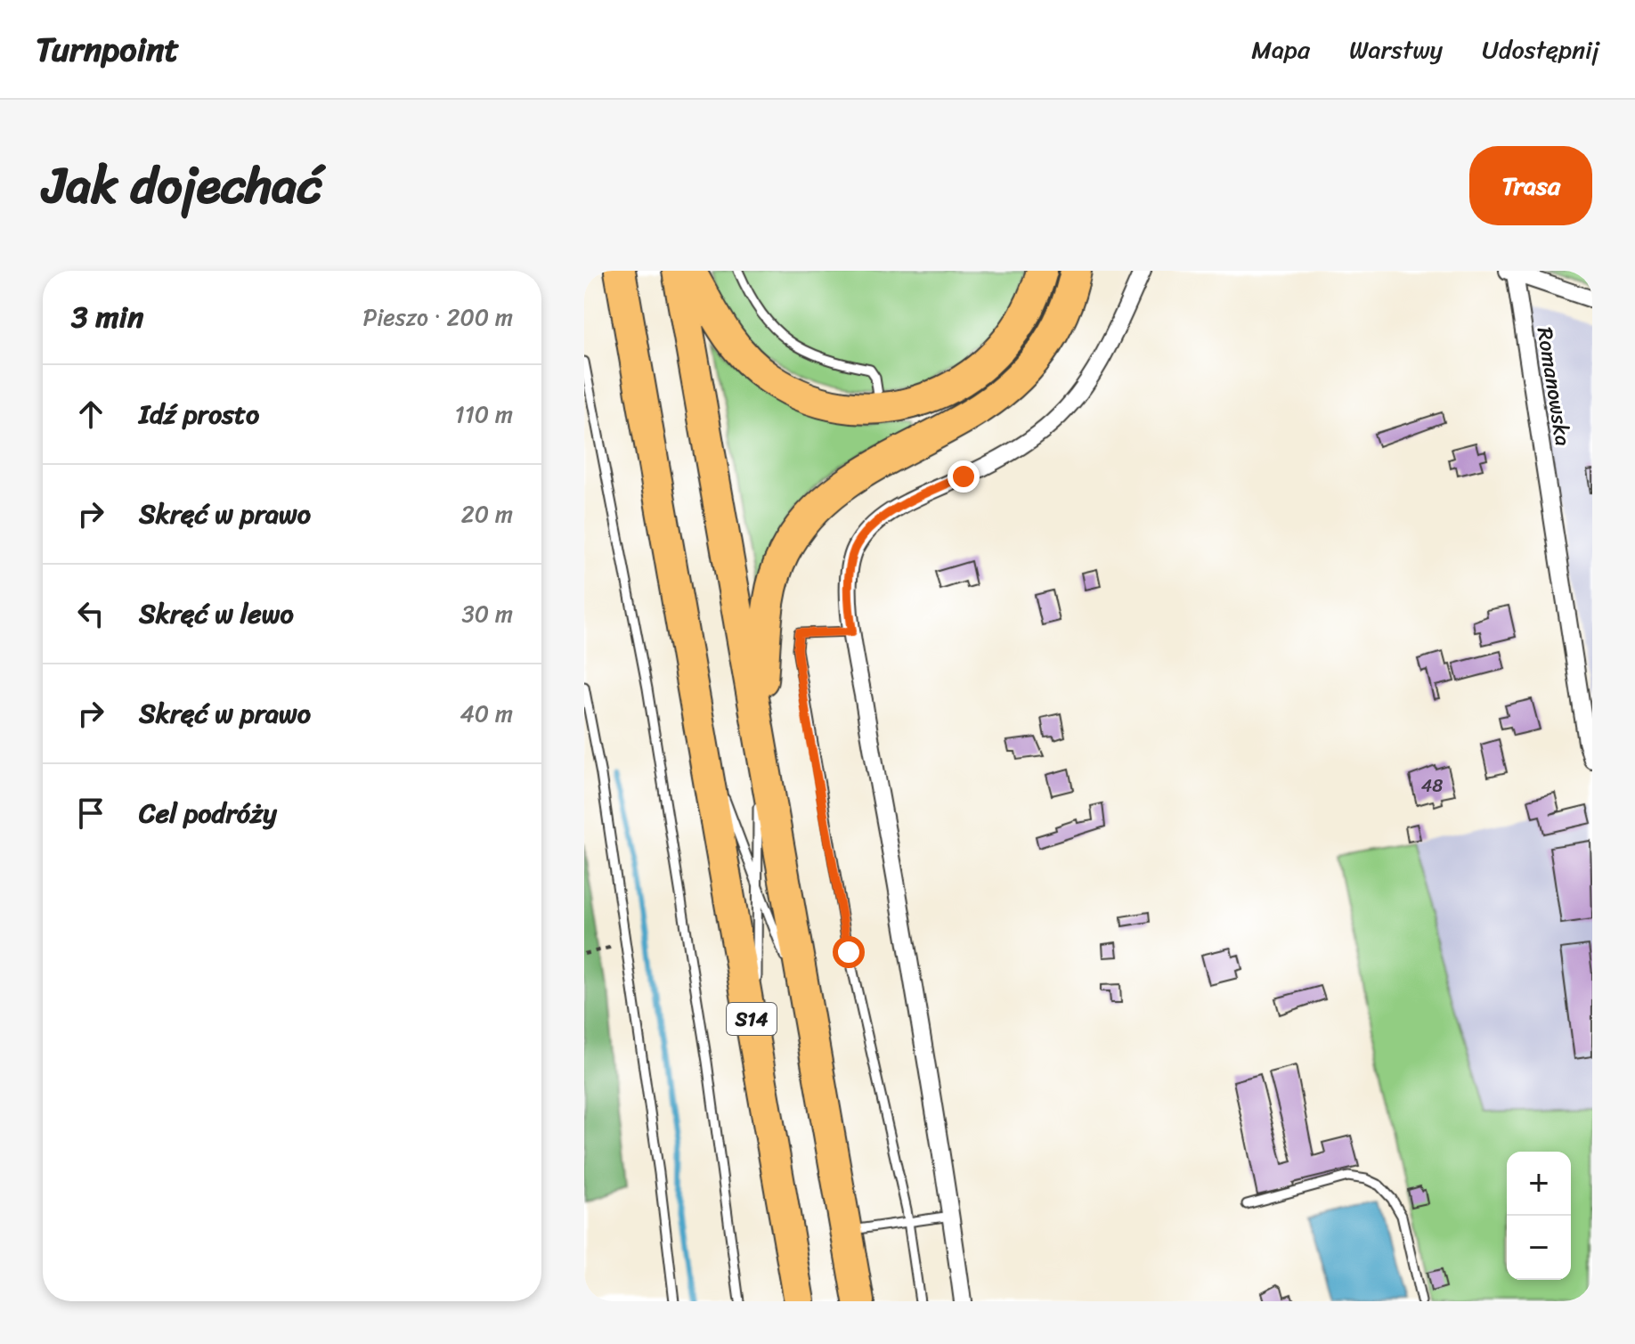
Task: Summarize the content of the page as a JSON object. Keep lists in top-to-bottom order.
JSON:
{
  "streets": {
    "highway": ["S14"],
    "street": ["Romanowska"]
  },
  "house_numbers": ["48"],
  "page": {
    "header": "Turnpoint",
    "nav": ["Mapa", "Warstwy", "Udostępnij"],
    "title": "Jak dojechać",
    "buttons": "Trasa",
    "heading": ["3 min", "Pieszo · 200 m"],
    "list": [
      ["Idź prosto", "110 m"],
      ["Skręć w prawo", "20 m"],
      ["Skręć w lewo", "30 m"],
      ["Skręć w prawo", "40 m"],
      "Cel podróży"
    ],
    "map_buttons": ["+", "−"]
  }
}
